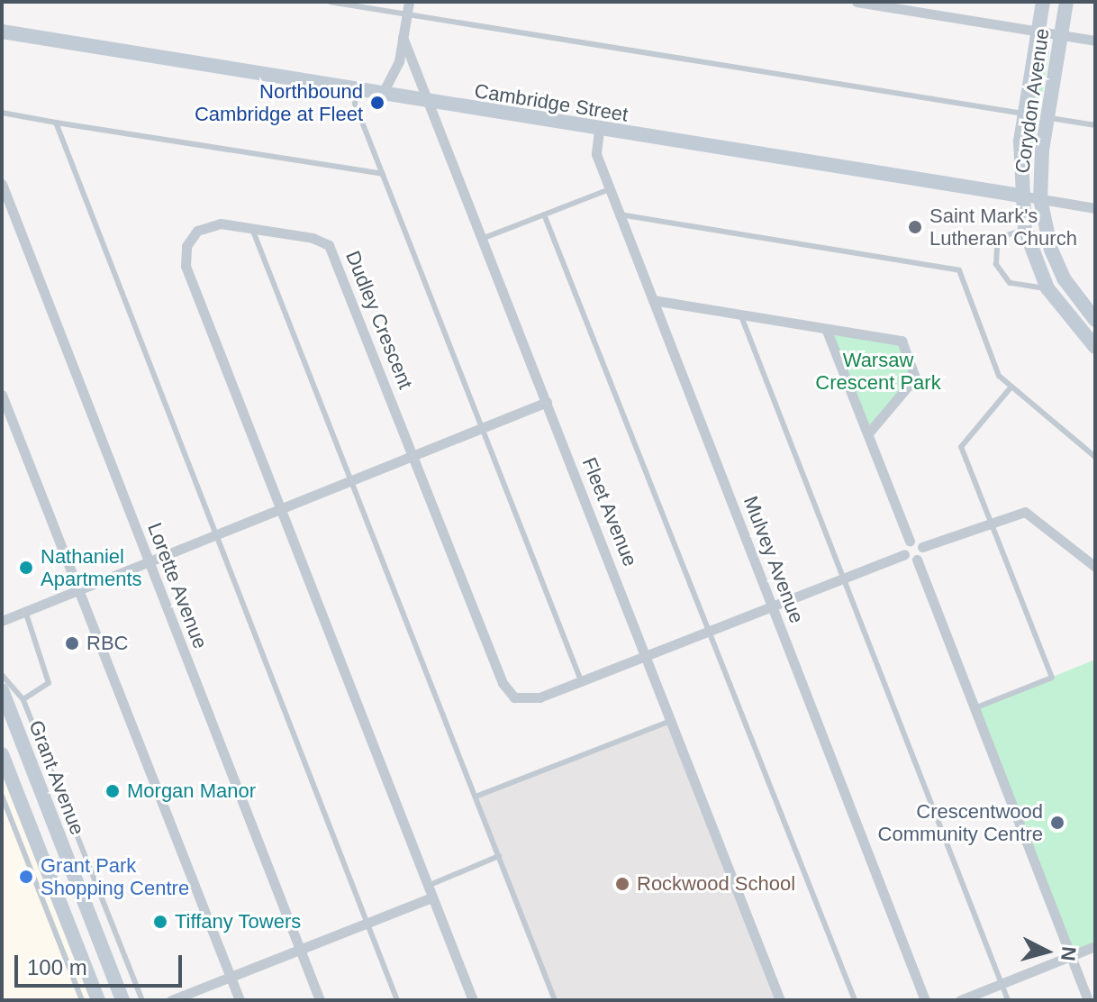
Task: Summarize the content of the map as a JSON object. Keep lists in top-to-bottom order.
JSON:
{
  "streets": {
    "main road": ["Corydon Avenue", "Cambridge Street", "Grant Avenue"],
    "street": [
      "Dudley Crescent",
      "Fleet Avenue",
      "Mulvey Avenue",
      "Lorette Avenue"
    ]
  },
  "crossings": [
    ["Corydon Avenue", "Cambridge Street"],
    ["Cambridge Street", "Fleet Avenue"],
    ["Cambridge Street", "Mulvey Avenue"]
  ],
  "parks": ["Warsaw Crescent Park"],
  "places": [
    "Northbound Cambridge at Fleet",
    "Saint Mark's Lutheran Church",
    "Nathaniel Apartments",
    "RBC",
    "Morgan Manor",
    "Crescentwood Community Centre",
    "Grant Park Shopping Centre",
    "Rockwood School",
    "Tiffany Towers"
  ],
  "scale_bar": "100 m",
  "north": "right"
}
